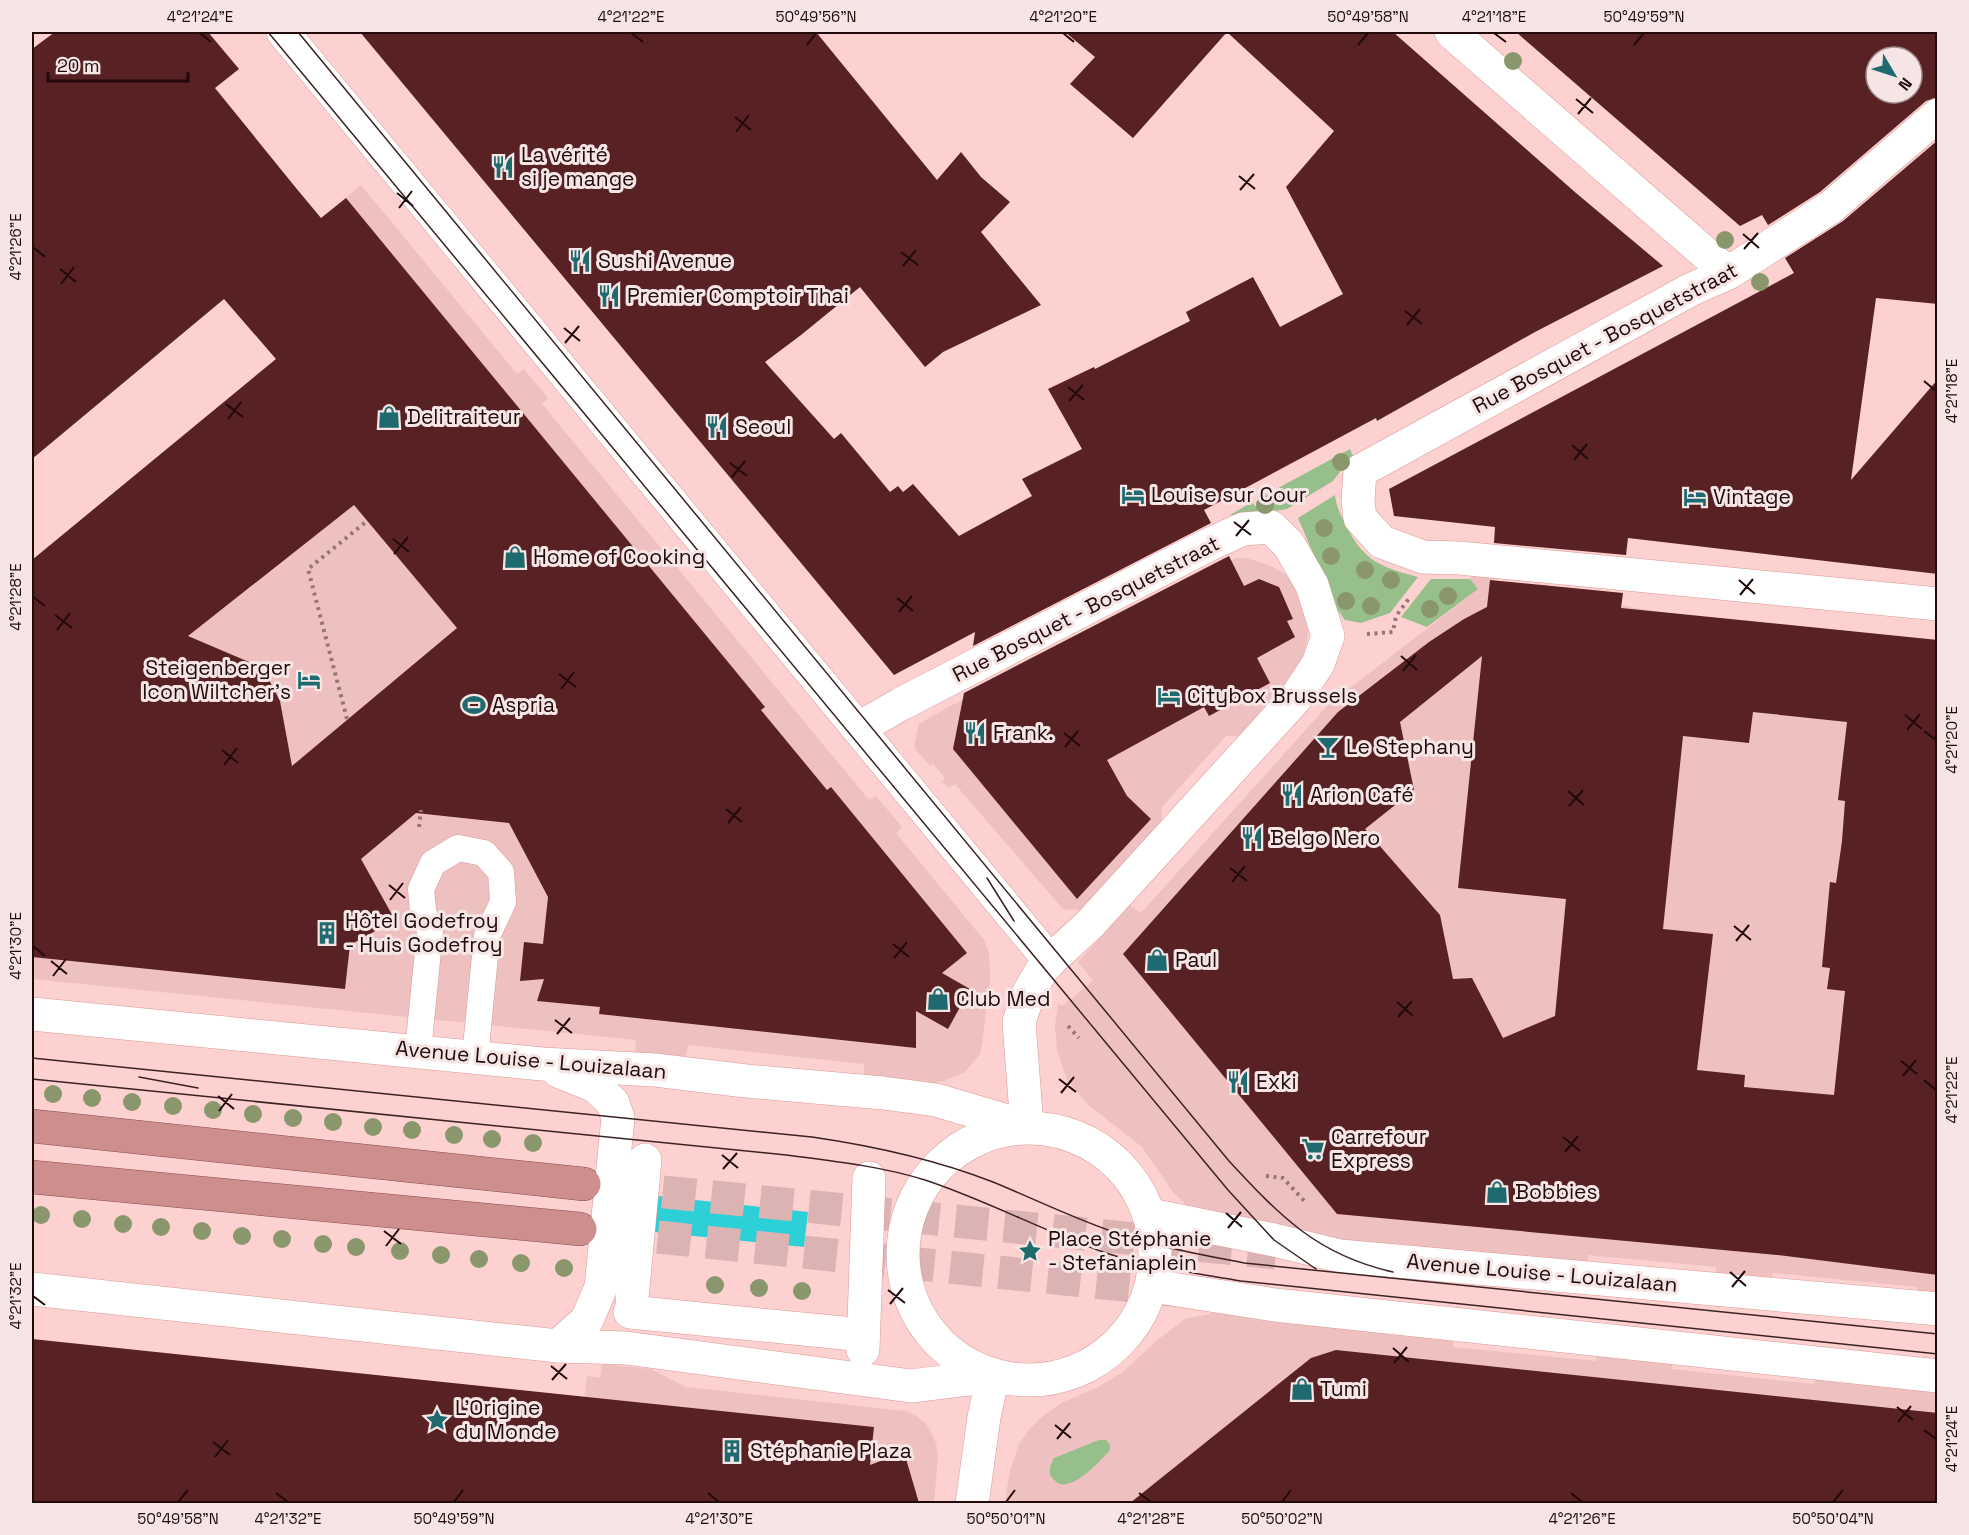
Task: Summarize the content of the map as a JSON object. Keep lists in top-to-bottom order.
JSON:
{
  "streets": {
    "main road": ["Rue Bosquet - Bosquetstraat", "Avenue Louise - Louizalaan"]
  },
  "places": {
    "restaurant": [
      "La vérité si je mange",
      "Sushi Avenue",
      "Premier Comptoir Thai",
      "Seoul",
      "Frank.",
      "Arion Café",
      "Belgo Nero",
      "Exki"
    ],
    "shop": [
      "Delitraiteur",
      "Home of Cooking",
      "Paul",
      "Club Med",
      "Bobbies",
      "Tumi"
    ],
    "hotel": [
      "Louise sur Cour",
      "Vintage",
      "Steigenberger Icon Wiltcher’s",
      "Citybox Brussels"
    ],
    "sports": ["Aspria"],
    "bar": ["Le Stephany"],
    "building": ["Hôtel Godefroy - Huis Godefroy", "Stéphanie Plaza"],
    "supermarket": ["Carrefour Express"],
    "place": ["Place Stéphanie - Stefaniaplein", "L’Origine du Monde"]
  },
  "scale_bar": "20 m",
  "north": "bottom right",
  "coordinates": [
    "4°21'24\"E",
    "4°21'22\"E",
    "50°49'56\"N",
    "4°21'20\"E",
    "50°49'58\"N",
    "4°21'18\"E",
    "50°49'59\"N",
    "4°21'26\"E",
    "4°21'28\"E",
    "4°21'30\"E",
    "4°21'32\"E",
    "50°50'01\"N",
    "50°50'02\"N",
    "50°50'04\"N"
  ]
}
